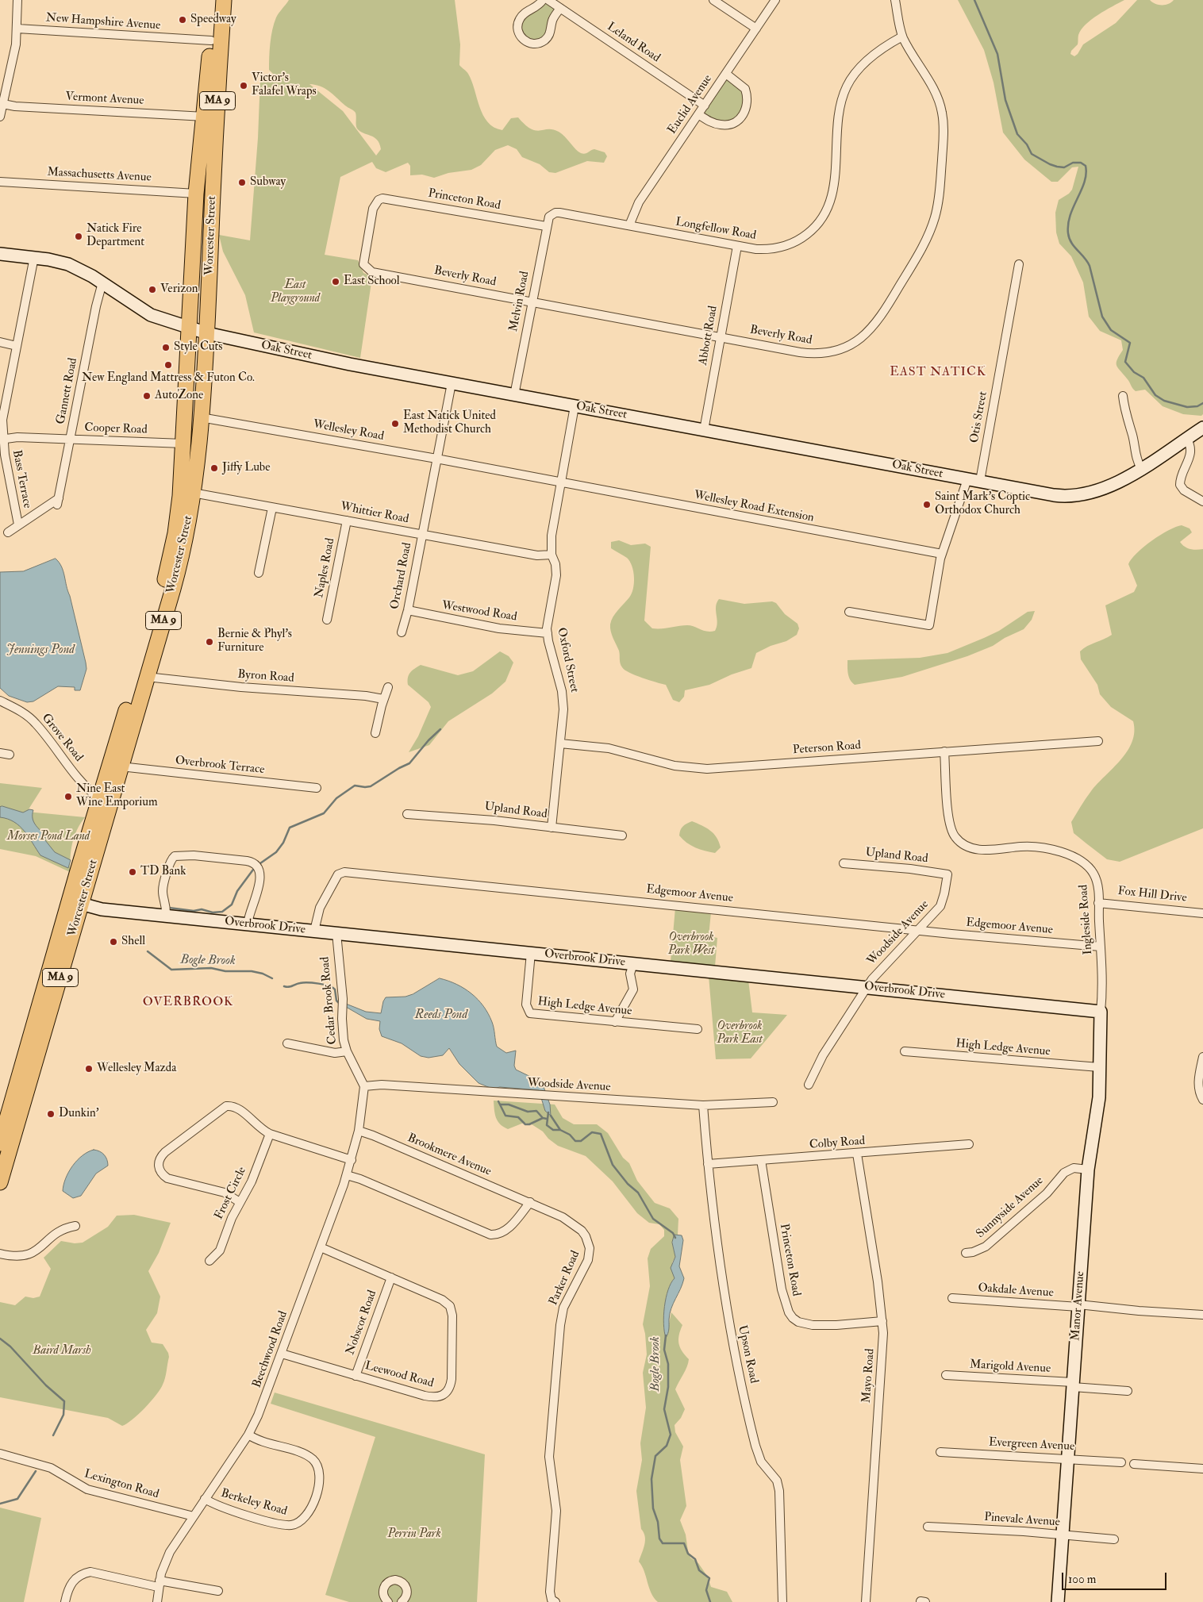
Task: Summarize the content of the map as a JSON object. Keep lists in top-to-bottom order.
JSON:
{
  "streets": {
    "highway": ["MA 9", "Worcester Street"],
    "street": [
      "New Hampshire Avenue",
      "Leland Road",
      "Vermont Avenue",
      "Euclid Avenue",
      "Massachusetts Avenue",
      "Princeton Road",
      "Longfellow Road",
      "Beverly Road",
      "Melvin Road",
      "Abbott Road",
      "Oak Street",
      "Gannett Road",
      "Otis Street",
      "Cooper Road",
      "Wellesley Road",
      "Bass Terrace",
      "Wellesley Road Extension",
      "Whittier Road",
      "Naples Road",
      "Orchard Road",
      "Westwood Road",
      "Oxford Street",
      "Byron Road",
      "Grove Road",
      "Peterson Road",
      "Overbrook Terrace",
      "Upland Road",
      "Edgemoor Avenue",
      "Fox Hill Drive",
      "Ingleside Road",
      "Overbrook Drive",
      "Woodside Avenue",
      "Cedar Brook Road",
      "High Ledge Avenue",
      "Colby Road",
      "Brookmere Avenue",
      "Frost Circle",
      "Sunnyside Avenue",
      "Parker Road",
      "Oakdale Avenue",
      "Manor Avenue",
      "Nobscot Road",
      "Beechwood Road",
      "Upson Road",
      "Marigold Avenue",
      "Leewood Road",
      "Mayo Road",
      "Evergreen Avenue",
      "Lexington Road",
      "Berkeley Road",
      "Pinevale Avenue"
    ]
  },
  "crossings": [
    ["New Hampshire Avenue", "Worcester Street"],
    ["Leland Road", "Euclid Avenue"],
    ["Vermont Avenue", "Worcester Street"],
    ["Euclid Avenue", "Longfellow Road"],
    ["Massachusetts Avenue", "Worcester Street"],
    ["Princeton Road", "Beverly Road"],
    ["Princeton Road", "Melvin Road"],
    ["Princeton Road", "Colby Road"],
    ["Princeton Road", "Mayo Road"],
    ["Longfellow Road", "Beverly Road"],
    ["Longfellow Road", "Melvin Road"],
    ["Longfellow Road", "Abbott Road"],
    ["Worcester Street", "Oak Street"],
    ["Worcester Street", "Cooper Road"],
    ["Worcester Street", "Wellesley Road"],
    ["Worcester Street", "Whittier Road"],
    ["Worcester Street", "Byron Road"],
    ["Worcester Street", "Grove Road"],
    ["Worcester Street", "Overbrook Terrace"],
    ["Worcester Street", "Overbrook Drive"],
    ["Beverly Road", "Melvin Road"],
    ["Beverly Road", "Abbott Road"],
    ["Melvin Road", "Oak Street"],
    ["Abbott Road", "Oak Street"],
    ["Oak Street", "Gannett Road"],
    ["Oak Street", "Otis Street"],
    ["Oak Street", "Bass Terrace"],
    ["Oak Street", "Orchard Road"],
    ["Oak Street", "Oxford Street"],
    ["Gannett Road", "Cooper Road"],
    ["Gannett Road", "Bass Terrace"],
    ["Cooper Road", "Bass Terrace"],
    ["Wellesley Road", "Wellesley Road Extension"],
    ["Wellesley Road", "Orchard Road"],
    ["Wellesley Road", "Oxford Street"],
    ["Wellesley Road Extension", "Oxford Street"],
    ["Whittier Road", "Naples Road"],
    ["Whittier Road", "Orchard Road"],
    ["Whittier Road", "Oxford Street"],
    ["Orchard Road", "Westwood Road"],
    ["Westwood Road", "Oxford Street"],
    ["Oxford Street", "Peterson Road"],
    ["Oxford Street", "Upland Road"],
    ["Peterson Road", "Ingleside Road"],
    ["Upland Road", "Woodside Avenue"],
    ["Edgemoor Avenue", "Ingleside Road"],
    ["Edgemoor Avenue", "Overbrook Drive"],
    ["Edgemoor Avenue", "Woodside Avenue"],
    ["Fox Hill Drive", "Ingleside Road"],
    ["Ingleside Road", "Overbrook Drive"],
    ["Ingleside Road", "Manor Avenue"],
    ["Overbrook Drive", "Woodside Avenue"],
    ["Overbrook Drive", "Cedar Brook Road"],
    ["Overbrook Drive", "High Ledge Avenue"],
    ["Overbrook Drive", "Manor Avenue"],
    ["Woodside Avenue", "Cedar Brook Road"],
    ["Woodside Avenue", "Beechwood Road"],
    ["Woodside Avenue", "Upson Road"],
    ["Cedar Brook Road", "Beechwood Road"],
    ["High Ledge Avenue", "Manor Avenue"],
    ["Colby Road", "Upson Road"],
    ["Colby Road", "Mayo Road"],
    ["Brookmere Avenue", "Parker Road"],
    ["Brookmere Avenue", "Beechwood Road"],
    ["Sunnyside Avenue", "Manor Avenue"],
    ["Oakdale Avenue", "Manor Avenue"],
    ["Manor Avenue", "Marigold Avenue"],
    ["Manor Avenue", "Evergreen Avenue"],
    ["Manor Avenue", "Pinevale Avenue"],
    ["Nobscot Road", "Leewood Road"],
    ["Beechwood Road", "Leewood Road"],
    ["Beechwood Road", "Lexington Road"],
    ["Beechwood Road", "Berkeley Road"]
  ],
  "districts": ["EAST NATICK", "OVERBROOK"],
  "water": ["Jennings Pond", "Bogle Brook", "Reeds Pond"],
  "parks": [
    "East Playground",
    "Morses Pond Land",
    "Overbrook Park West",
    "Overbrook Park East",
    "Baird Marsh",
    "Perrin Park"
  ],
  "places": [
    "Speedway",
    "Victor's Falafel Wraps",
    "Subway",
    "Natick Fire Department",
    "East School",
    "Verizon",
    "Style Cuts",
    "New England Mattress & Futon Co.",
    "AutoZone",
    "East Natick United Methodist Church",
    "Jiffy Lube",
    "Saint Mark's Coptic Orthodox Church",
    "Bernie & Phyl's Furniture",
    "Nine East Wine Emporium",
    "TD Bank",
    "Shell",
    "Wellesley Mazda",
    "Dunkin'"
  ],
  "scale_bar": "100 m"
}
